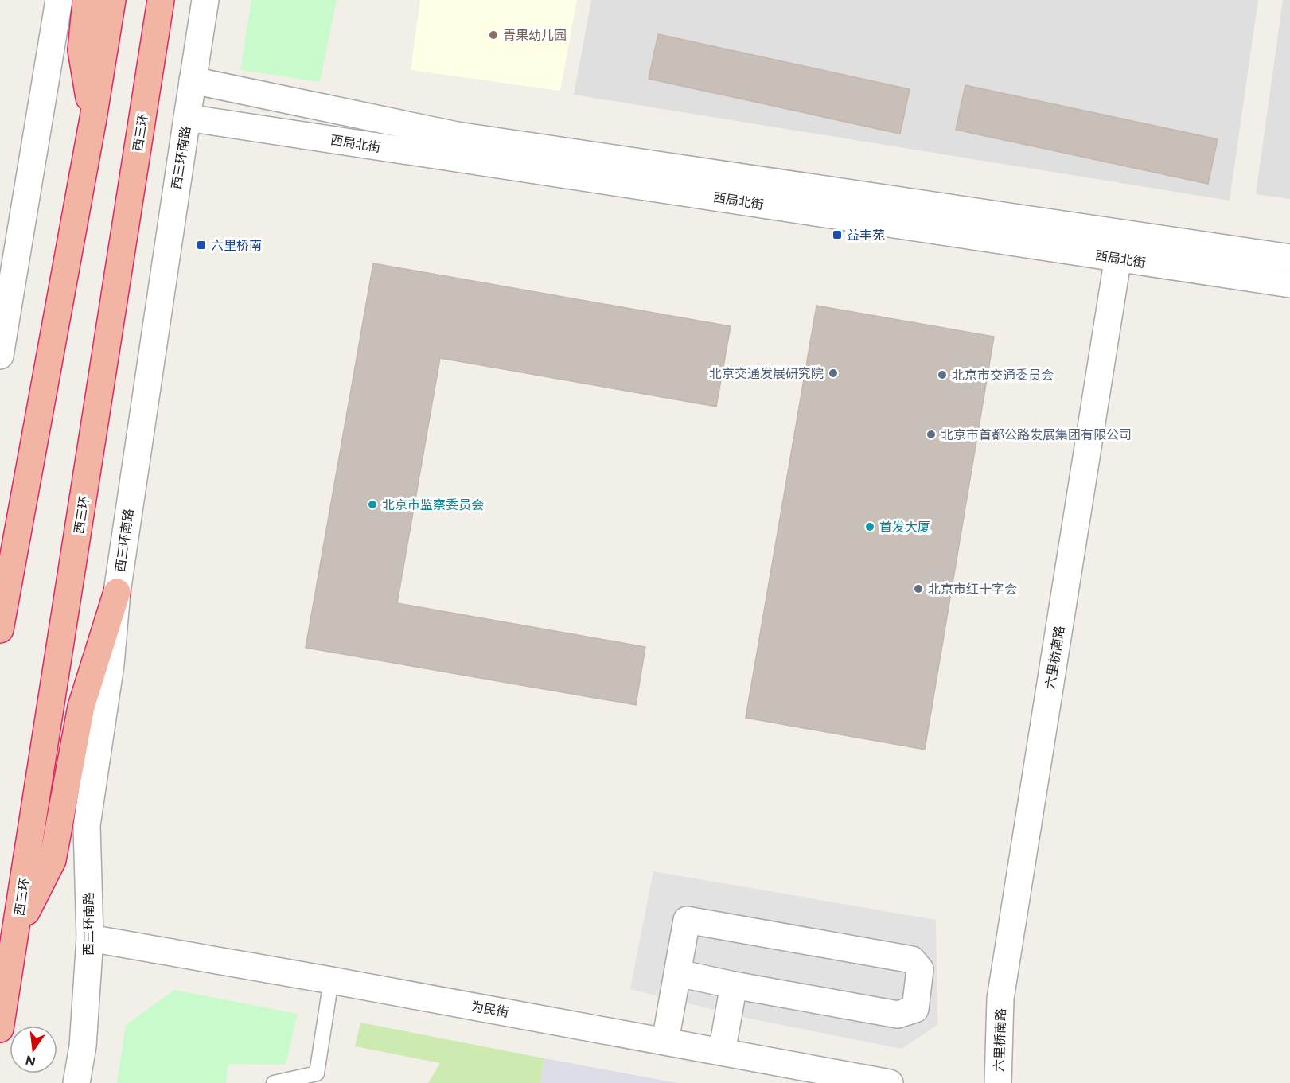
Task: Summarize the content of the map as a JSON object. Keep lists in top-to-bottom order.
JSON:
{
  "streets": {
    "highway": ["西三环"],
    "street": [
      "西局北街",
      "西三环南路",
      "六里桥南路",
      "为民街"
    ]
  },
  "crossings": [
    ["西局北街", "西三环南路"],
    ["西局北街", "六里桥南路"],
    ["西三环南路", "为民街"]
  ],
  "places": {
    "other": [
      "青果幼儿园",
      "北京交通发展研究院",
      "北京市交通委员会",
      "北京市首都公路发展集团有限公司",
      "北京市监察委员会",
      "首发大厦",
      "北京市红十字会"
    ],
    "transit": ["益丰苑", "六里桥南"]
  },
  "north": "bottom"
}
